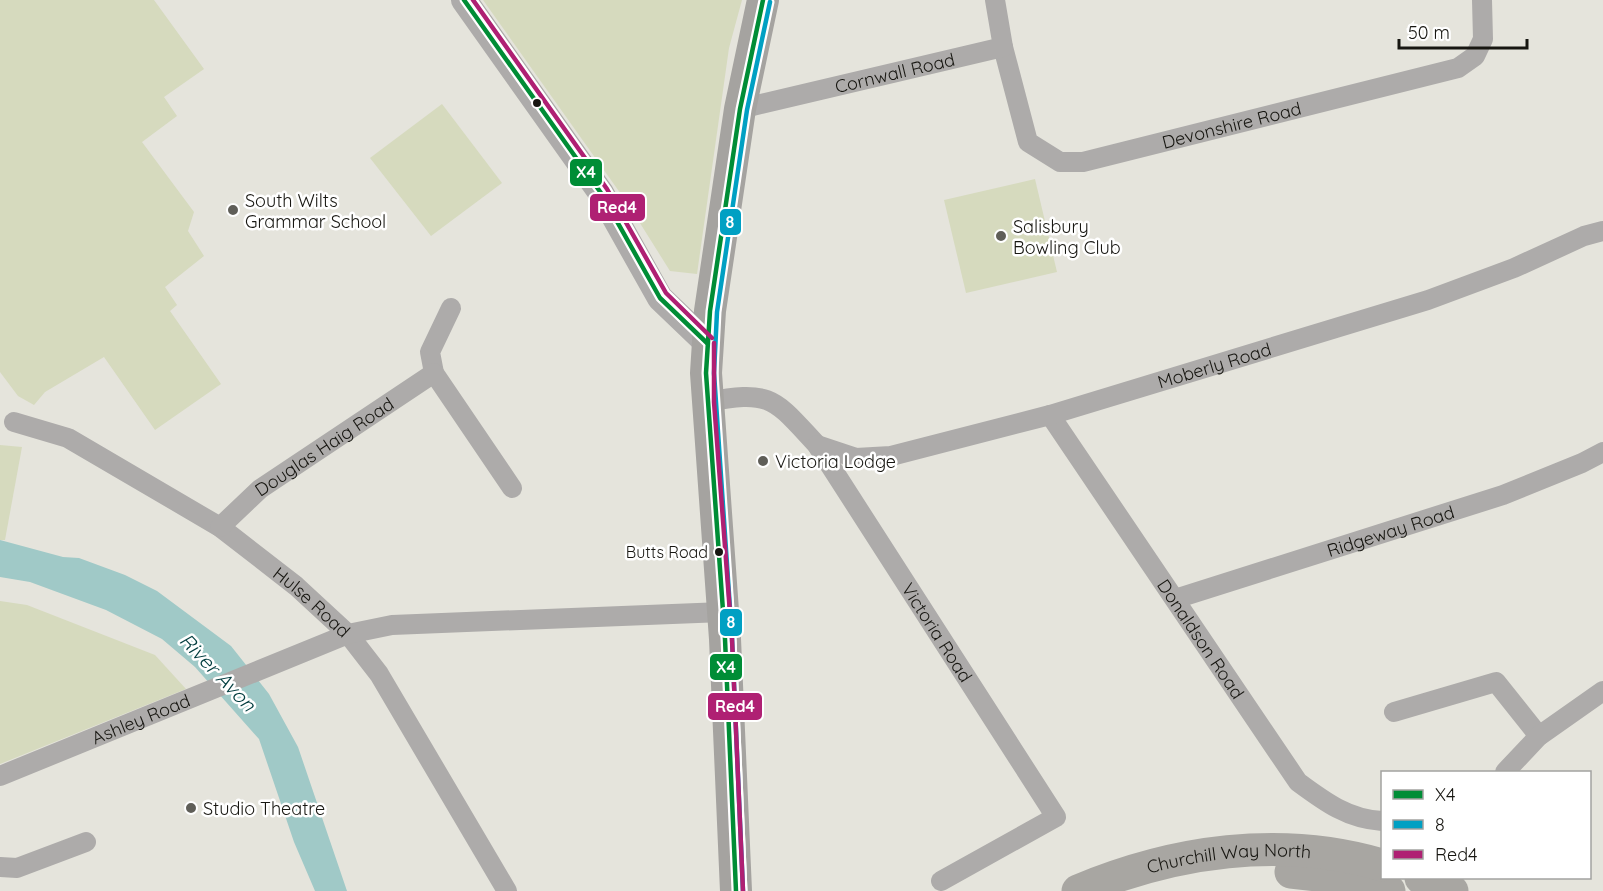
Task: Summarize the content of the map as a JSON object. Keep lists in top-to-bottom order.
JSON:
{
  "streets": {
    "highway": ["Churchill Way North"],
    "street": [
      "Cornwall Road",
      "Devonshire Road",
      "Moberly Road",
      "Douglas Haig Road",
      "Ridgeway Road",
      "Hulse Road",
      "Victoria Road",
      "Donaldson Road",
      "Ashley Road"
    ]
  },
  "crossings": [
    ["Cornwall Road", "Devonshire Road"],
    ["Moberly Road", "Victoria Road"],
    ["Moberly Road", "Donaldson Road"],
    ["Douglas Haig Road", "Hulse Road"],
    ["Ridgeway Road", "Donaldson Road"],
    ["Hulse Road", "Ashley Road"]
  ],
  "water": ["River Avon"],
  "places": [
    "South Wilts Grammar School",
    "Salisbury Bowling Club",
    "Victoria Lodge",
    "Butts Road",
    "Studio Theatre"
  ],
  "lines": ["transit line X4", "transit line Red4", "transit line 8"],
  "legend": ["X4", "8", "Red4"],
  "scale_bar": "50 m"
}
